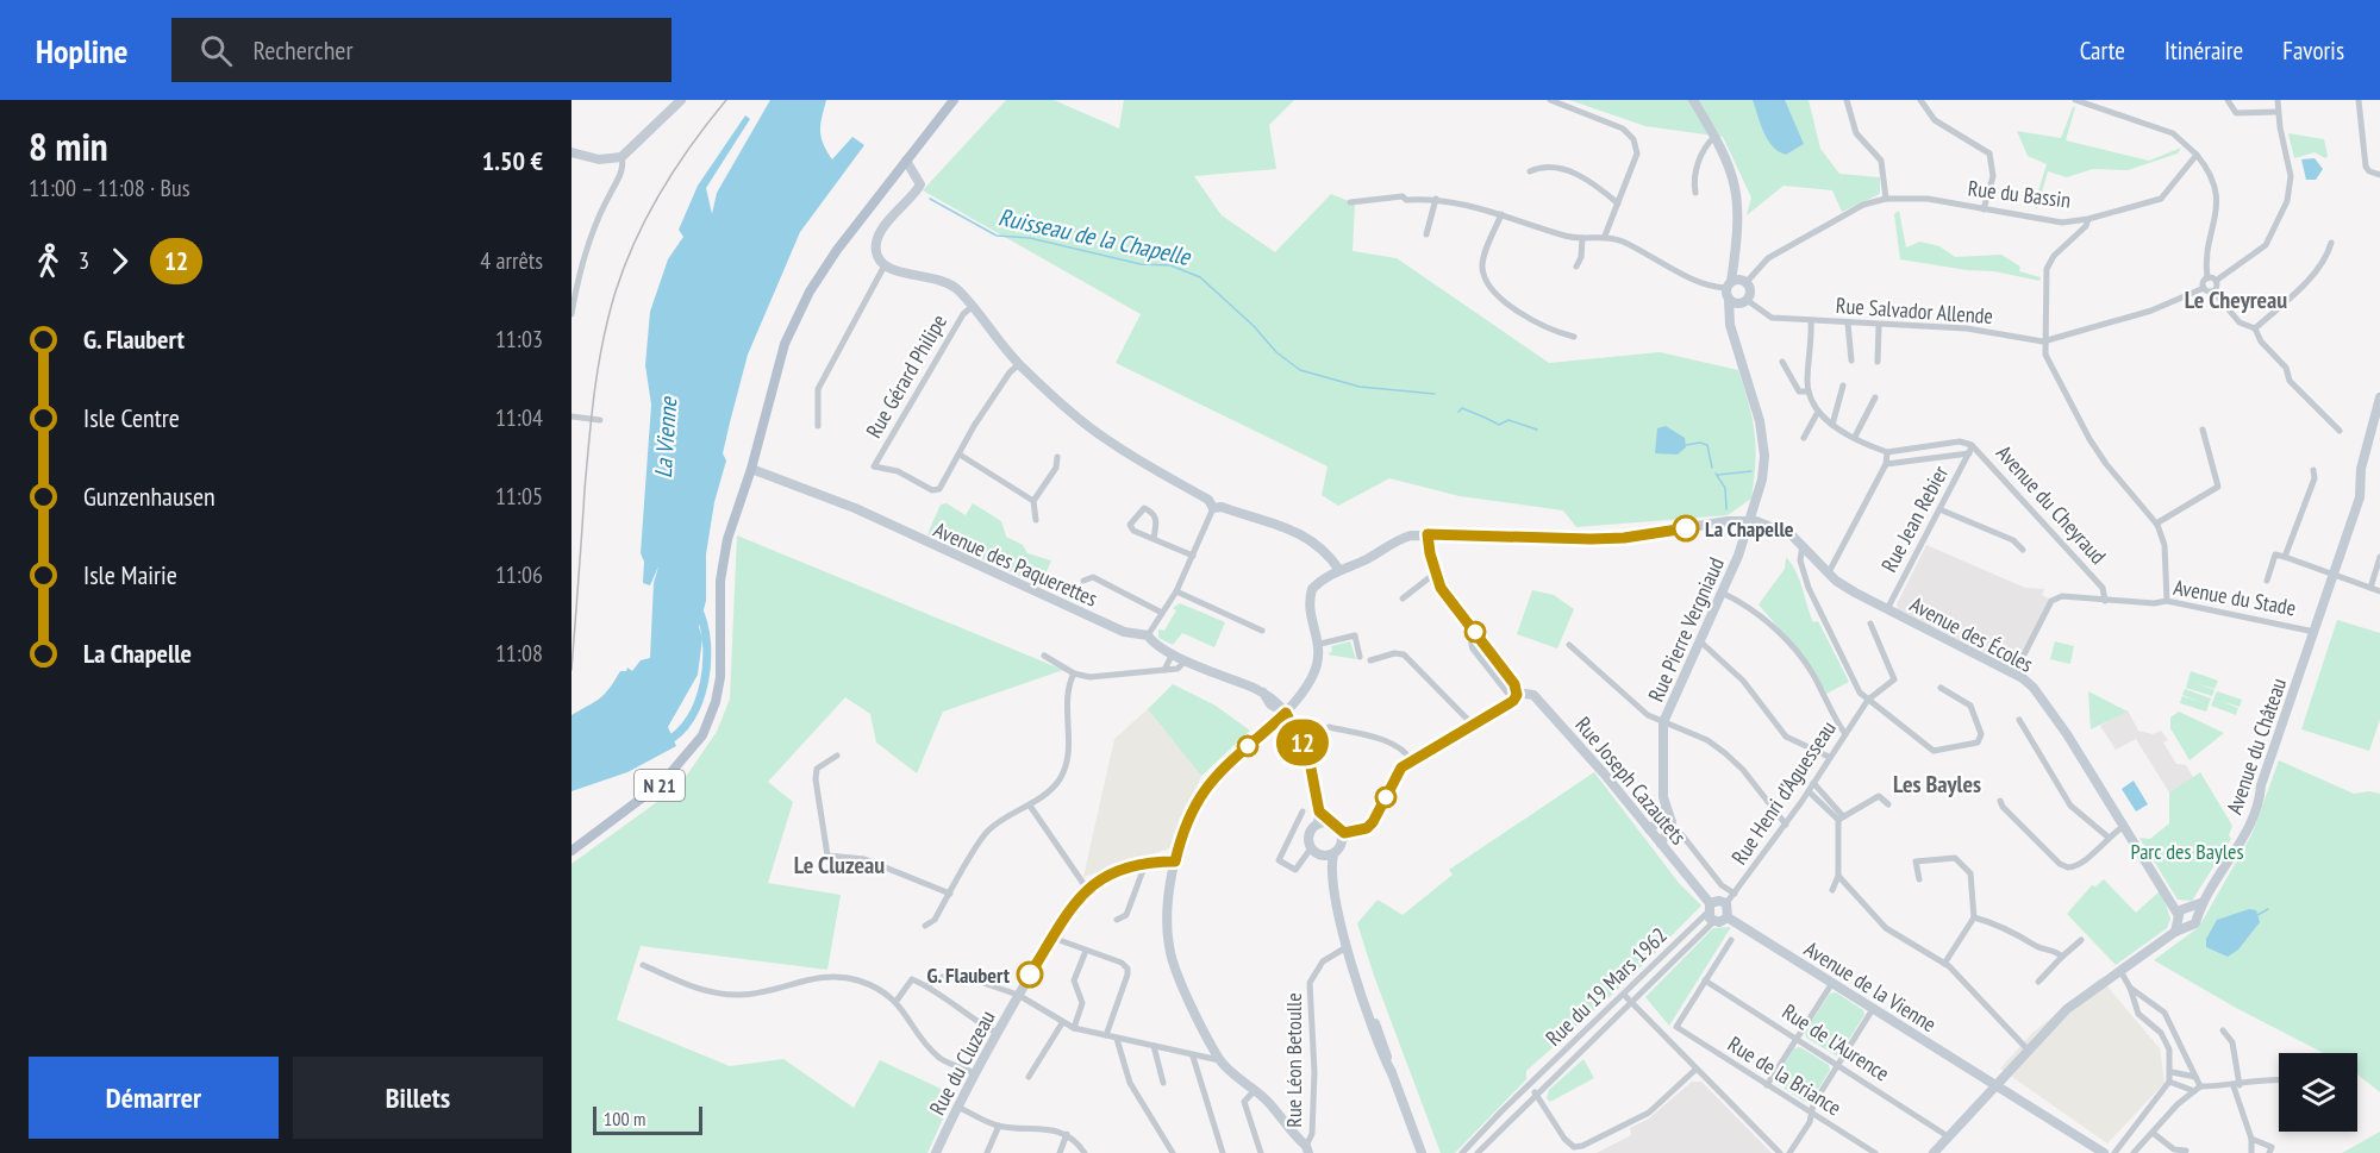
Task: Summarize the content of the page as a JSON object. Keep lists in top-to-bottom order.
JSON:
{
  "streets": {
    "main road": ["N 21"],
    "street": [
      "Rue du Bassin",
      "Rue Salvador Allende",
      "Rue Gérard Philipe",
      "Avenue du Cheyraud",
      "Rue Jean Rebier",
      "Avenue des Paquerettes",
      "Avenue du Stade",
      "Rue Pierre Vergniaud",
      "Avenue des Écoles",
      "Avenue du Château",
      "Rue Joseph Cazautets",
      "Rue Henri d'Aguesseau",
      "Rue du 19 Mars 1962",
      "Avenue de la Vienne",
      "Rue de l'Aurence",
      "Rue Léon Betoulle",
      "Rue du Cluzeau",
      "Rue de la Briance"
    ]
  },
  "crossings": [
    ["Rue du Bassin", "Rue Pierre Vergniaud"],
    ["Avenue du Cheyraud", "Rue Jean Rebier"],
    ["Avenue du Cheyraud", "Avenue du Stade"],
    ["Rue Jean Rebier", "Avenue des Écoles"],
    ["Avenue des Paquerettes", "N 21"],
    ["Avenue du Stade", "Avenue des Écoles"],
    ["Avenue du Stade", "Avenue du Château"],
    ["Rue Pierre Vergniaud", "Avenue des Écoles"],
    ["Avenue des Écoles", "Avenue du Château"],
    ["Avenue du Château", "Avenue de la Vienne"],
    ["Avenue du Château", "Rue de l'Aurence"],
    ["Rue Joseph Cazautets", "Rue du 19 Mars 1962"],
    ["Rue de l'Aurence", "Rue de la Briance"]
  ],
  "districts": ["Le Cheyreau", "Les Bayles", "Le Cluzeau"],
  "water": ["Ruisseau de la Chapelle", "La Vienne"],
  "parks": ["Parc des Bayles"],
  "places": ["La Chapelle", "G. Flaubert"],
  "lines": ["bus line 12"],
  "scale_bar": "100 m",
  "page": {
    "header": "Hopline",
    "search": "Rechercher",
    "nav": ["Carte", "Itinéraire", "Favoris"],
    "heading": ["8 min", "11:00 – 11:08 · Bus", "1.50 €"],
    "on_map": "12",
    "legs": ["3", "12", "4 arrêts"],
    "list": [
      {
        "name": "G. Flaubert",
        "value": "11:03"
      },
      {
        "name": "Isle Centre",
        "value": "11:04"
      },
      {
        "name": "Gunzenhausen",
        "value": "11:05"
      },
      {
        "name": "Isle Mairie",
        "value": "11:06"
      },
      {
        "name": "La Chapelle",
        "value": "11:08"
      }
    ],
    "buttons": ["Démarrer", "Billets"],
    "scale": "100 m"
  }
}
